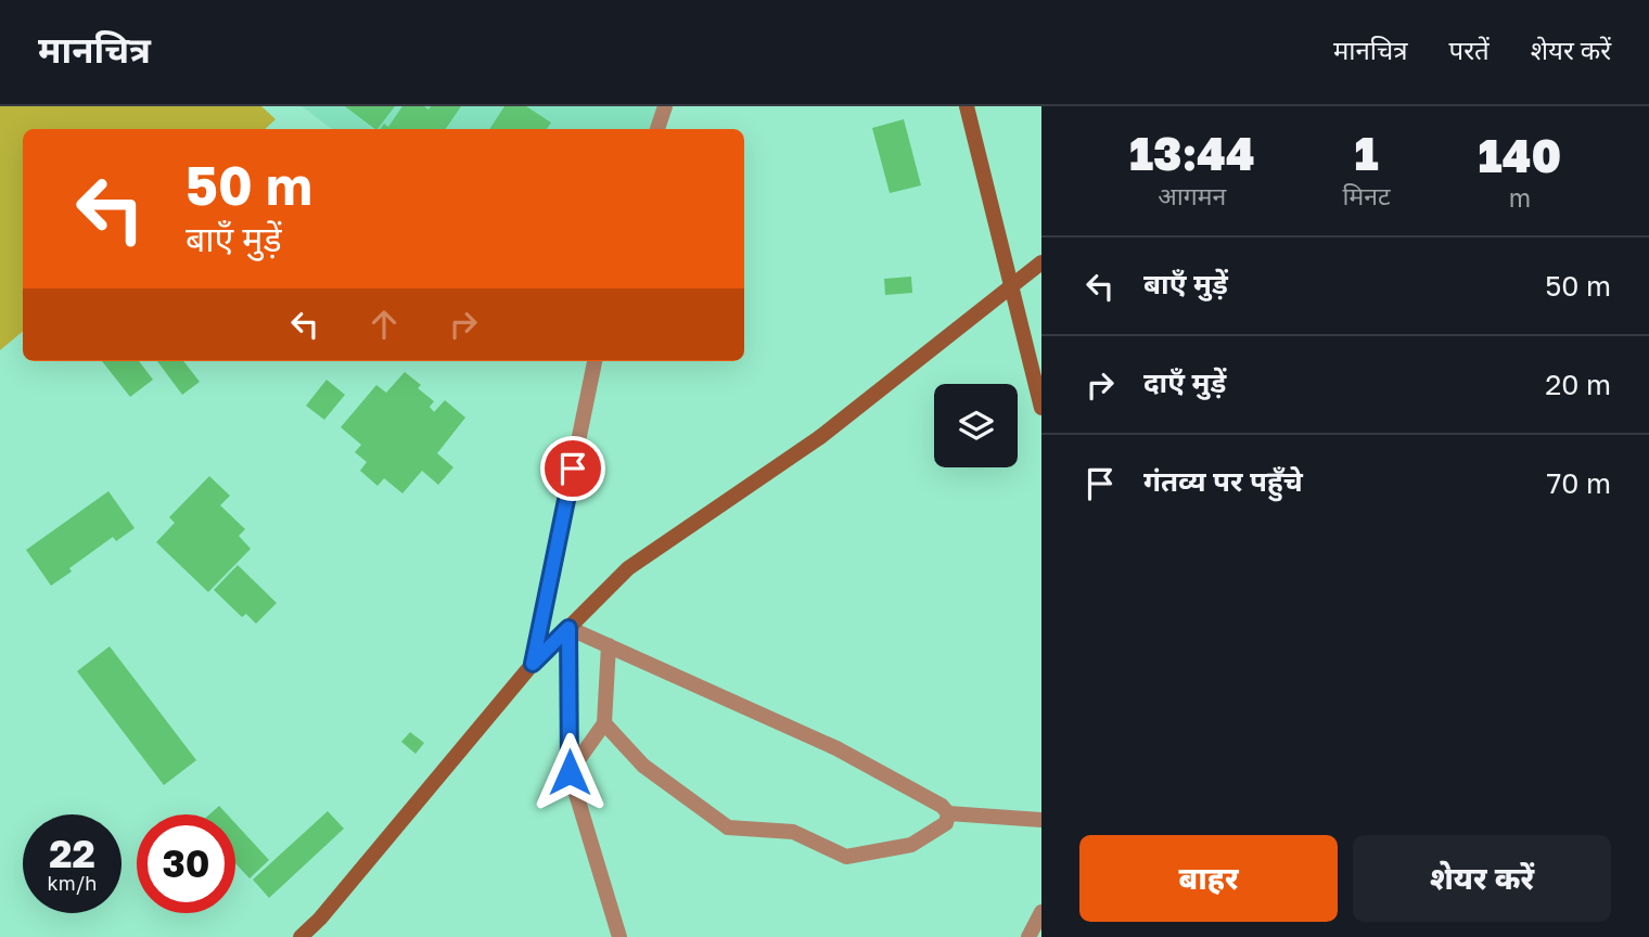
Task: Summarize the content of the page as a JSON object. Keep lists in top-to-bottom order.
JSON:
{
  "page": {
    "header": "मानचित्र",
    "nav": ["मानचित्र", "परतें", "शेयर करें"],
    "eta": [
      "13:44",
      "आगमन",
      "1",
      "मिनट",
      "140",
      "m"
    ],
    "turn": ["50 m", "बाएँ मुड़ें"],
    "list": [
      {
        "name": "बाएँ मुड़ें",
        "value": "50 m"
      },
      {
        "name": "दाएँ मुड़ें",
        "value": "20 m"
      },
      {
        "name": "गंतव्य पर पहुँचे",
        "value": "70 m"
      }
    ],
    "speed": "22 km/h",
    "limit": "30",
    "buttons": ["बाहर", "शेयर करें"]
  }
}
